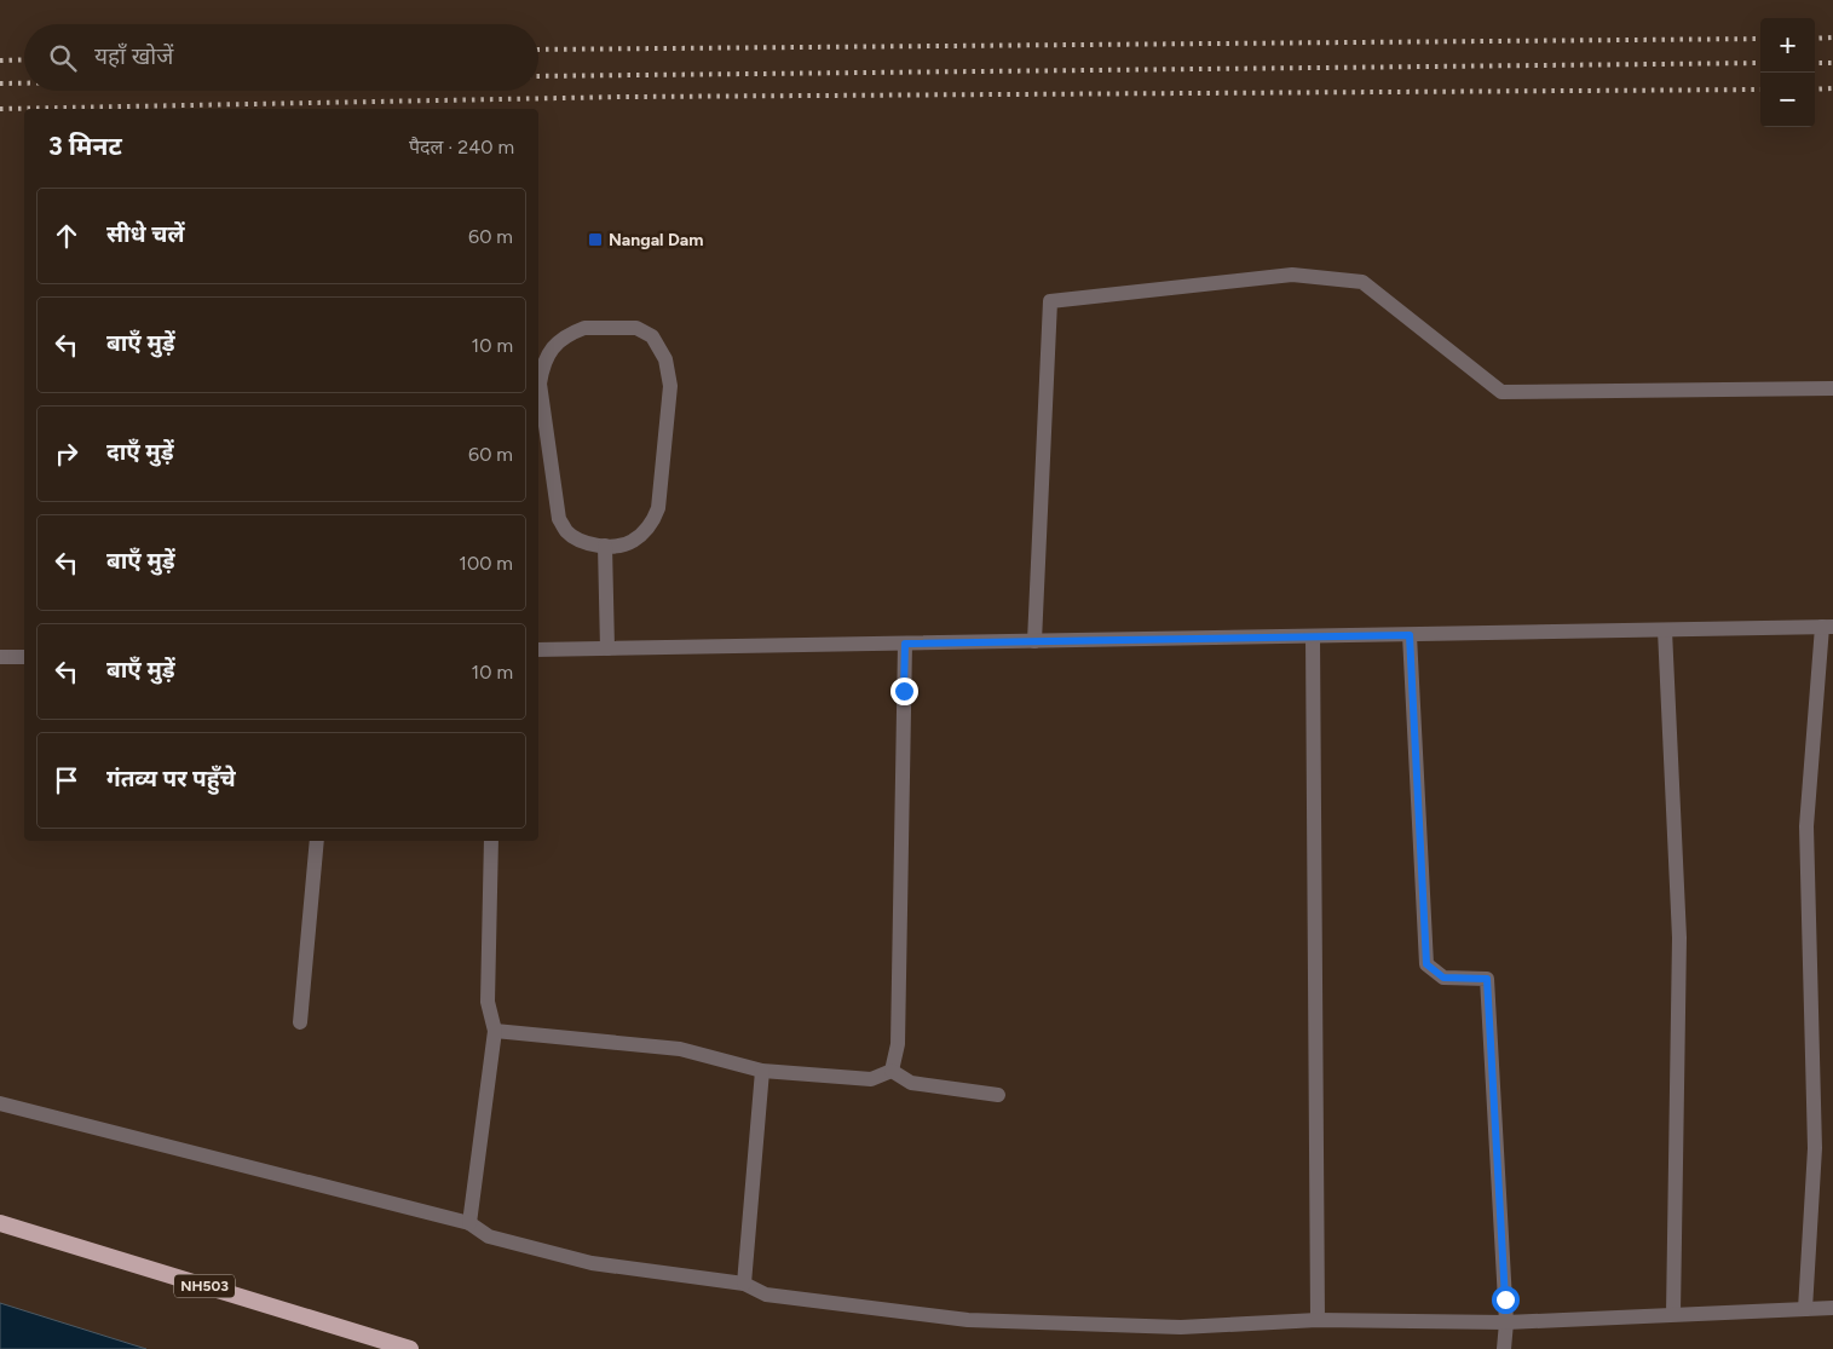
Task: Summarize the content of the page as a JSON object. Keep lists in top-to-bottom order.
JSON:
{
  "streets": {
    "highway": ["NH503"]
  },
  "places": {
    "transit": ["Nangal Dam"]
  },
  "page": {
    "map_buttons": ["+", "−"],
    "search": "यहाँ खोजें",
    "heading": ["3 मिनट", "पैदल · 240 m"],
    "list": [
      ["सीधे चलें", "60 m"],
      ["बाएँ मुड़ें", "10 m"],
      ["दाएँ मुड़ें", "60 m"],
      ["बाएँ मुड़ें", "100 m"],
      ["बाएँ मुड़ें", "10 m"],
      "गंतव्य पर पहुँचे"
    ]
  }
}
